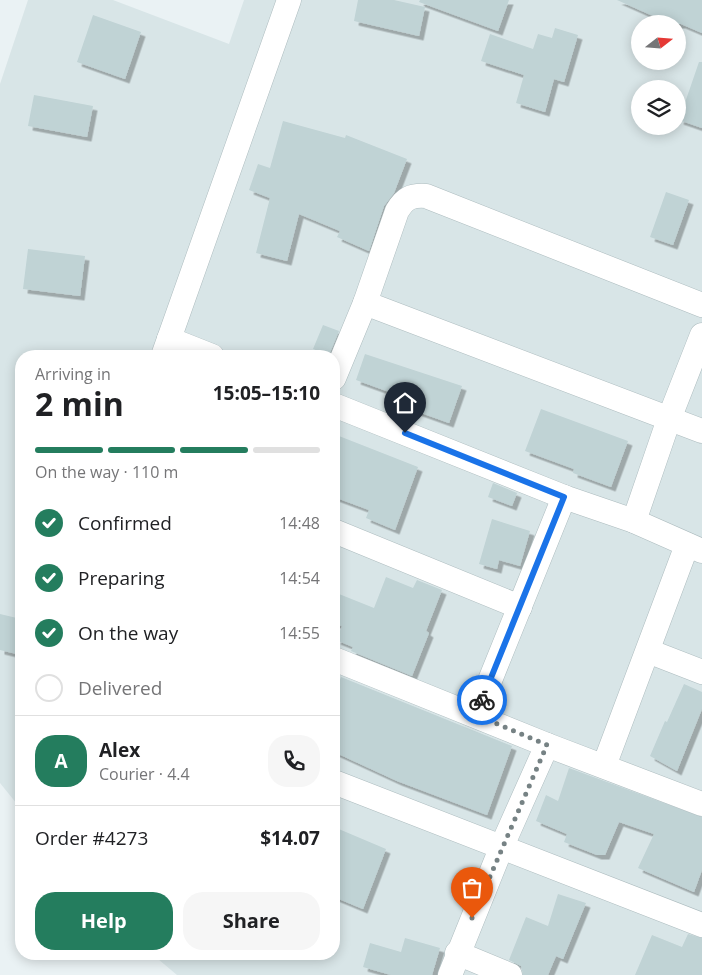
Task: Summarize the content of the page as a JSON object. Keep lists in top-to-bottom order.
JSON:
{
  "north": "right",
  "page": {
    "heading": ["2 min", "Arriving in", "15:05–15:10"],
    "panel": [
      "Alex",
      "Courier · 4.4",
      "Order #4273",
      "$14.07"
    ],
    "bar": "On the way · 110 m",
    "list": [
      ["Confirmed", "14:48"],
      ["Preparing", "14:54"],
      ["On the way", "14:55"],
      "Delivered"
    ],
    "round": "A",
    "buttons": ["Help", "Share"]
  }
}
